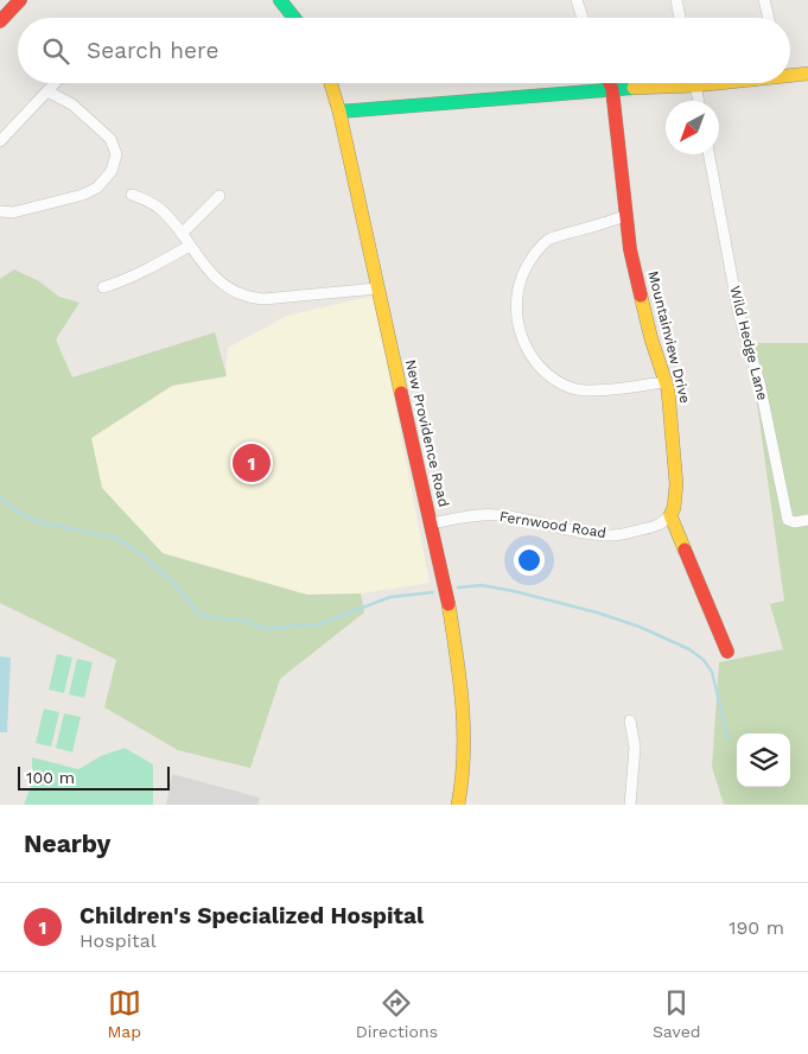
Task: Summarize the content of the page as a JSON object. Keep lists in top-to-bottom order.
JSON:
{
  "streets": {
    "street": [
      "Mountainview Drive",
      "Wild Hedge Lane",
      "New Providence Road",
      "Fernwood Road"
    ]
  },
  "crossings": [
    ["Mountainview Drive", "Fernwood Road"],
    ["New Providence Road", "Fernwood Road"]
  ],
  "scale_bar": "100 m",
  "north": "bottom left",
  "page": {
    "search": "Search here",
    "pins": "1",
    "scale": "100 m",
    "heading": "Nearby",
    "list": [
      {
        "mark": "1",
        "name": "Children's Specialized Hospital",
        "note": "Hospital",
        "value": "190 m"
      }
    ],
    "nav": ["Map", "Directions", "Saved"]
  }
}
